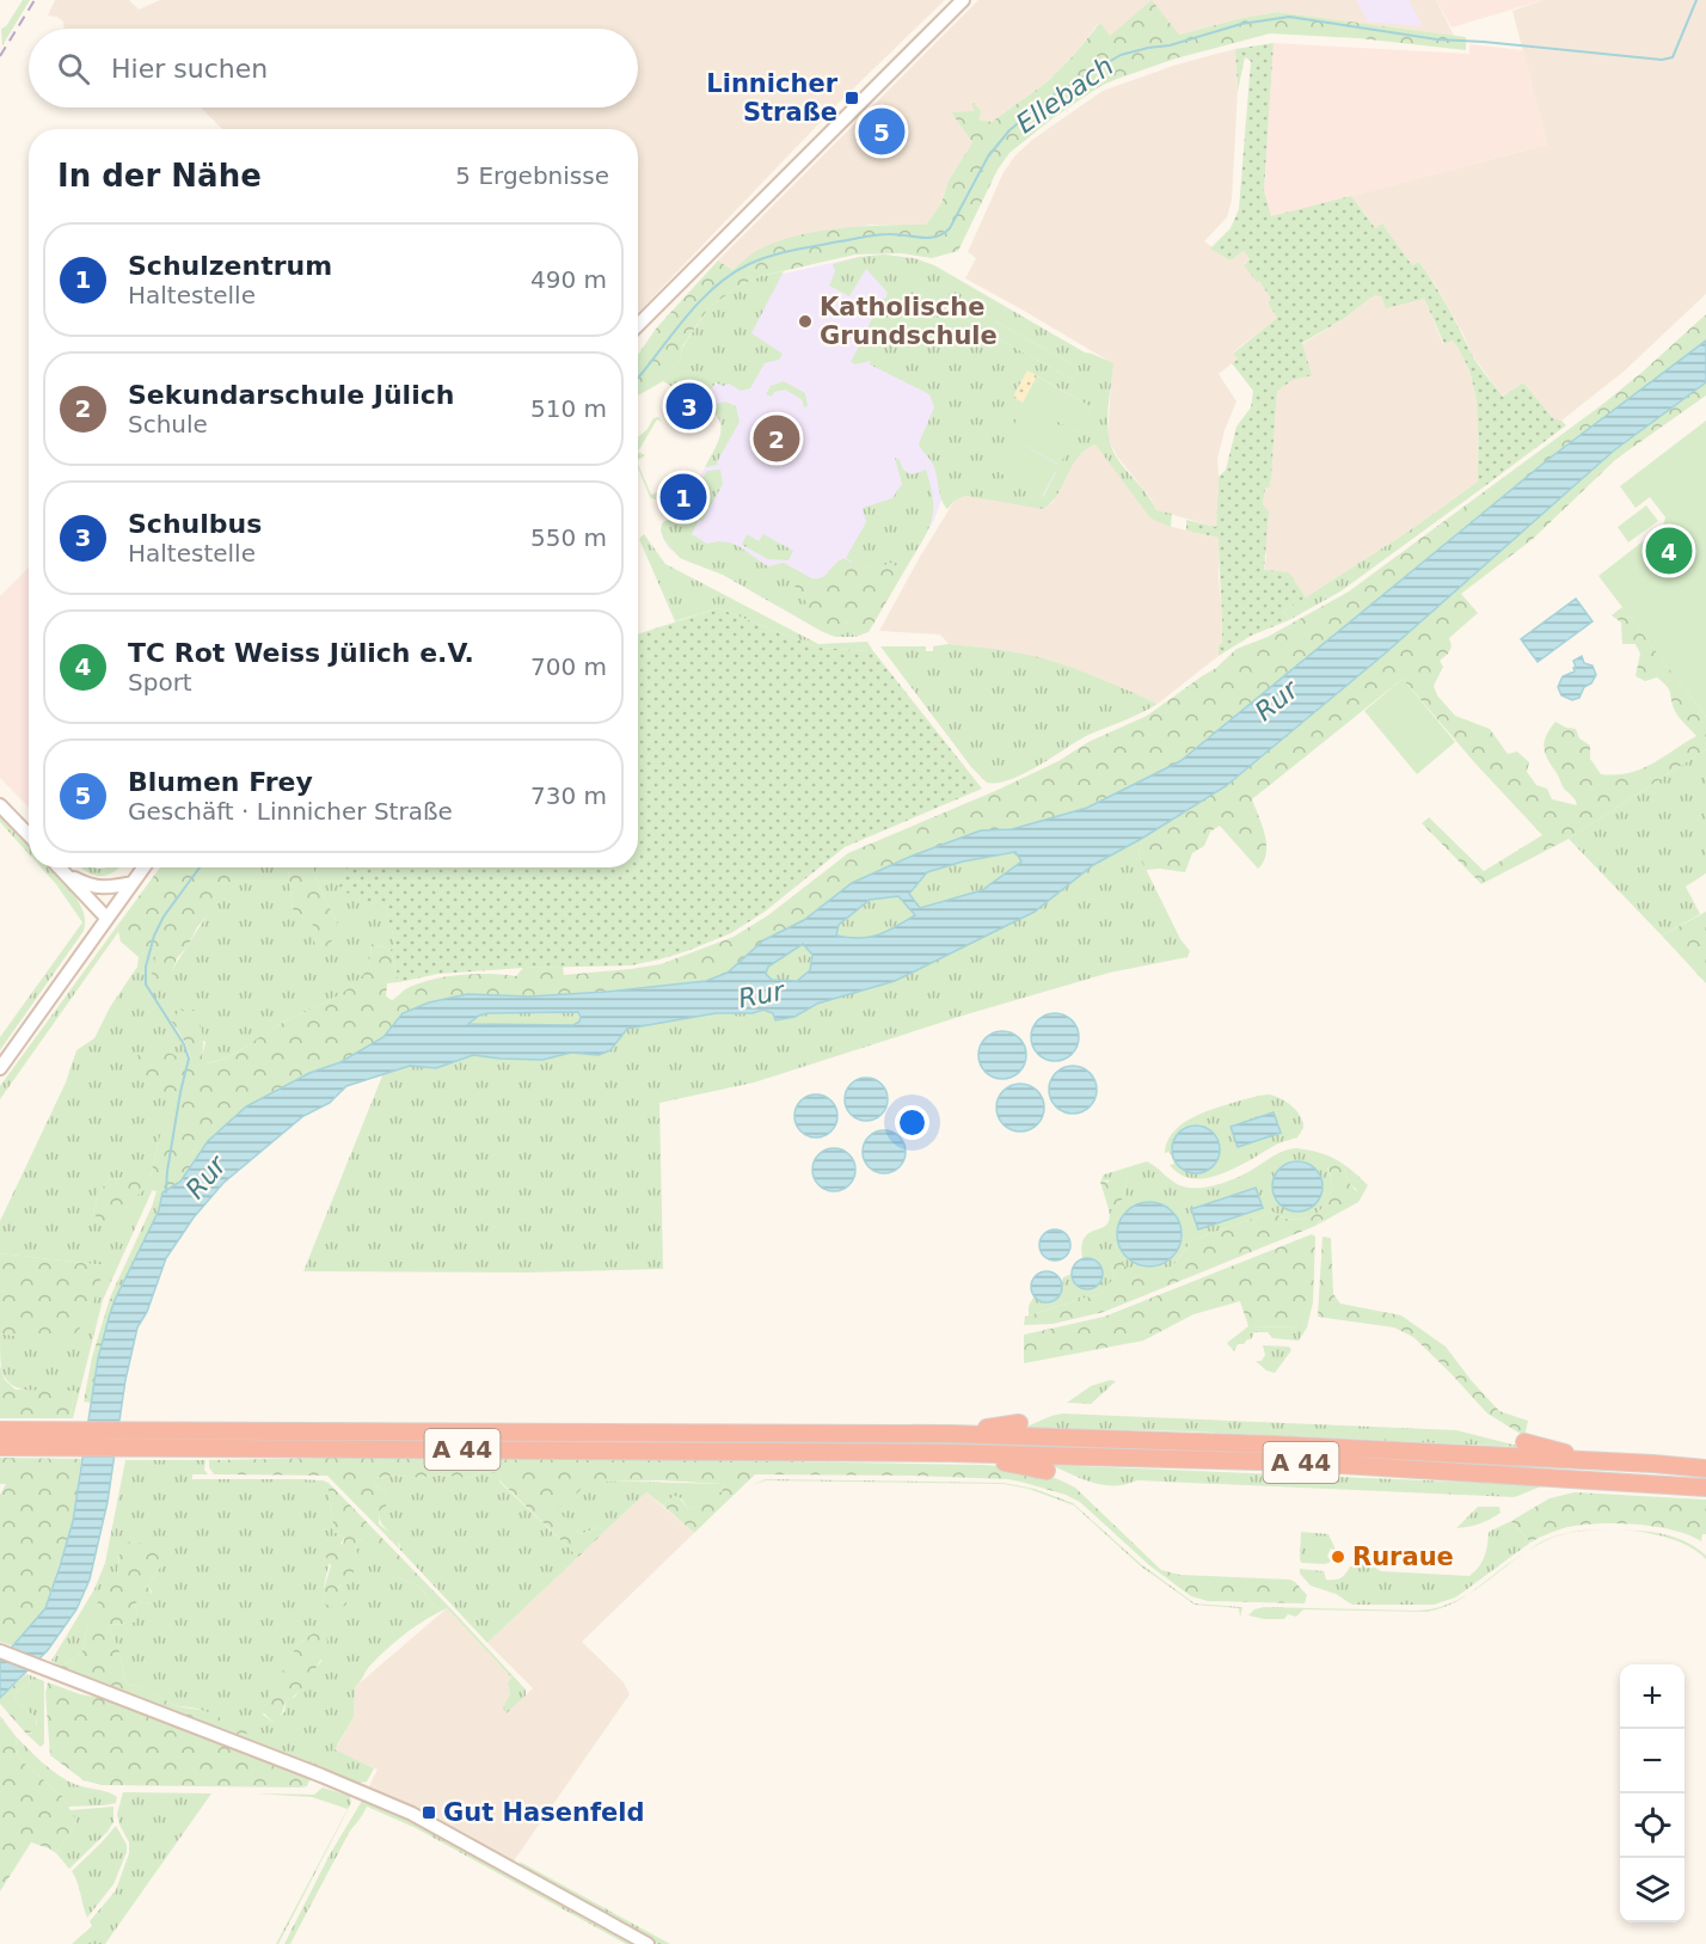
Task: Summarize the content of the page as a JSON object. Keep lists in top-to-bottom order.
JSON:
{
  "streets": {
    "highway": ["A 44"]
  },
  "water": ["Ellebach", "Rur"],
  "places": {
    "transit": ["Linnicher Straße", "Gut Hasenfeld"],
    "other": ["Katholische Grundschule", "Ruraue"]
  },
  "page": {
    "search": "Hier suchen",
    "pins": [
      "5",
      "3",
      "2",
      "1",
      "4"
    ],
    "heading": ["In der Nähe", "5 Ergebnisse"],
    "list": [
      {
        "mark": "1",
        "name": "Schulzentrum",
        "note": "Haltestelle",
        "value": "490 m"
      },
      {
        "mark": "2",
        "name": "Sekundarschule Jülich",
        "note": "Schule",
        "value": "510 m"
      },
      {
        "mark": "3",
        "name": "Schulbus",
        "note": "Haltestelle",
        "value": "550 m"
      },
      {
        "mark": "4",
        "name": "TC Rot Weiss Jülich e.V.",
        "note": "Sport",
        "value": "700 m"
      },
      {
        "mark": "5",
        "name": "Blumen Frey",
        "note": "Geschäft · Linnicher Straße",
        "value": "730 m"
      }
    ],
    "map_buttons": ["+", "−"]
  }
}
